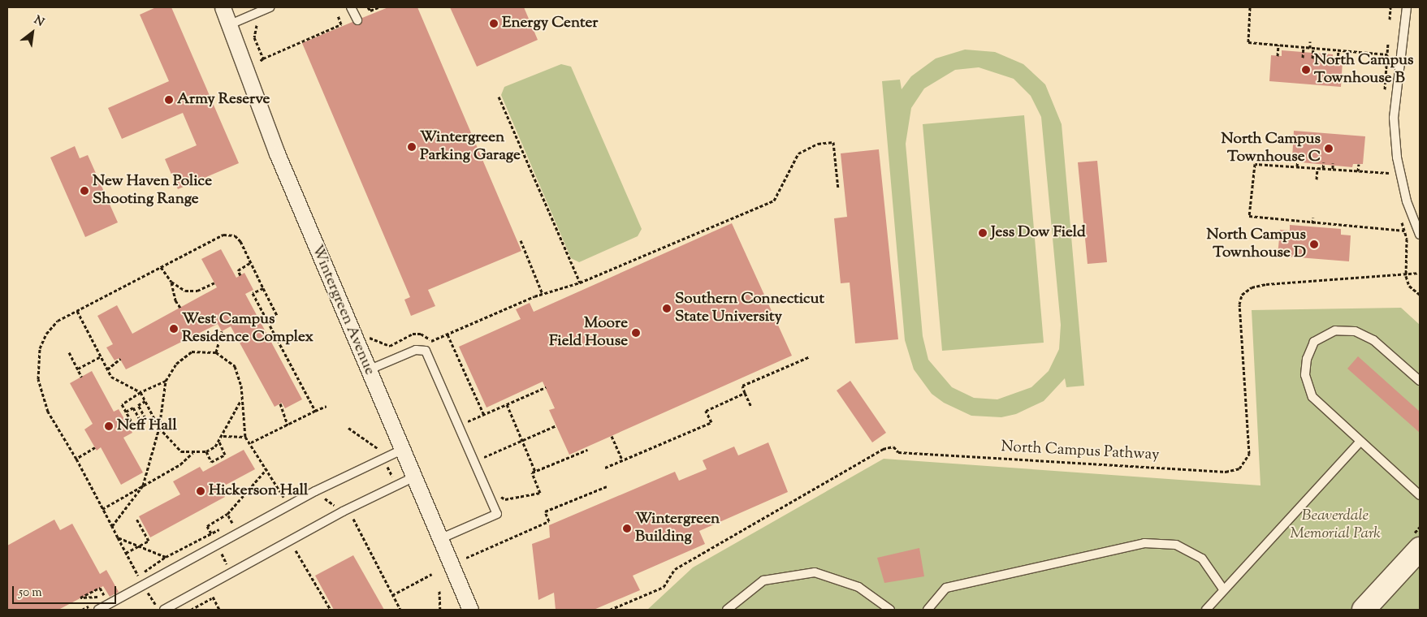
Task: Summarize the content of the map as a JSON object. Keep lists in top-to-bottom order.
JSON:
{
  "streets": {
    "street": ["Wintergreen Avenue"],
    "path": ["North Campus Pathway"]
  },
  "parks": ["Beaverdale Memorial Park"],
  "places": [
    "Energy Center",
    "North Campus Townhouse B",
    "Army Reserve",
    "Wintergreen Parking Garage",
    "North Campus Townhouse C",
    "New Haven Police Shooting Range",
    "Jess Dow Field",
    "North Campus Townhouse D",
    "Southern Connecticut State University",
    "West Campus Residence Complex",
    "Moore Field House",
    "Neff Hall",
    "Hickerson Hall",
    "Wintergreen Building"
  ],
  "scale_bar": "50 m",
  "north": "top right"
}
